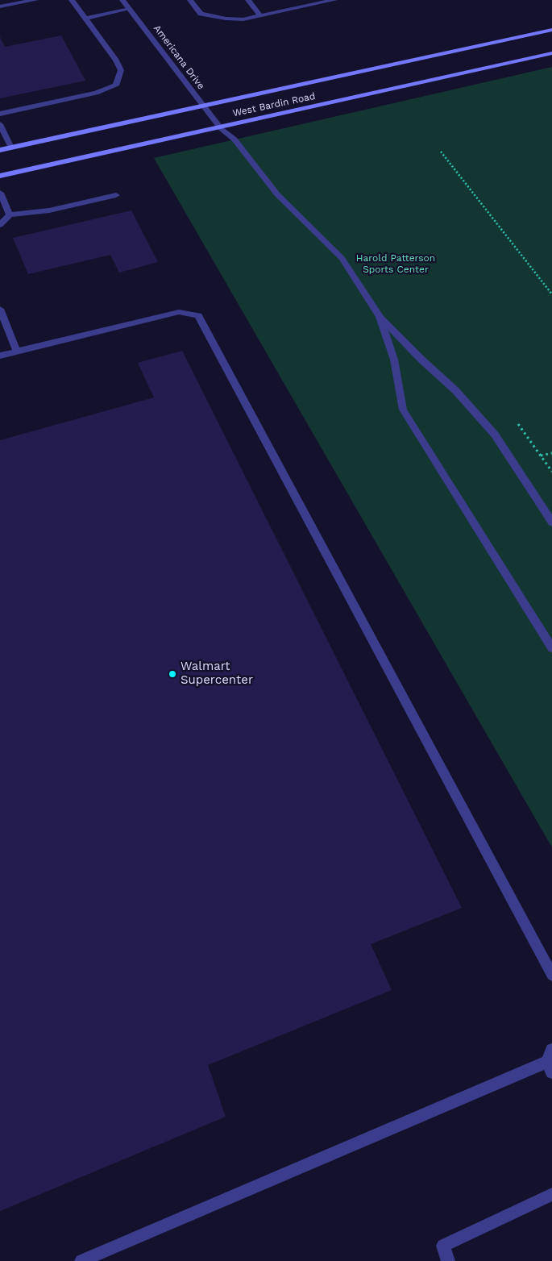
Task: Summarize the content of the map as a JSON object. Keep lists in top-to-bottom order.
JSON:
{
  "streets": {
    "main road": ["West Bardin Road"],
    "street": ["Americana Drive"]
  },
  "crossings": [
    ["Americana Drive", "West Bardin Road"]
  ],
  "parks": ["Harold Patterson Sports Center"],
  "places": ["Walmart Supercenter"]
}
